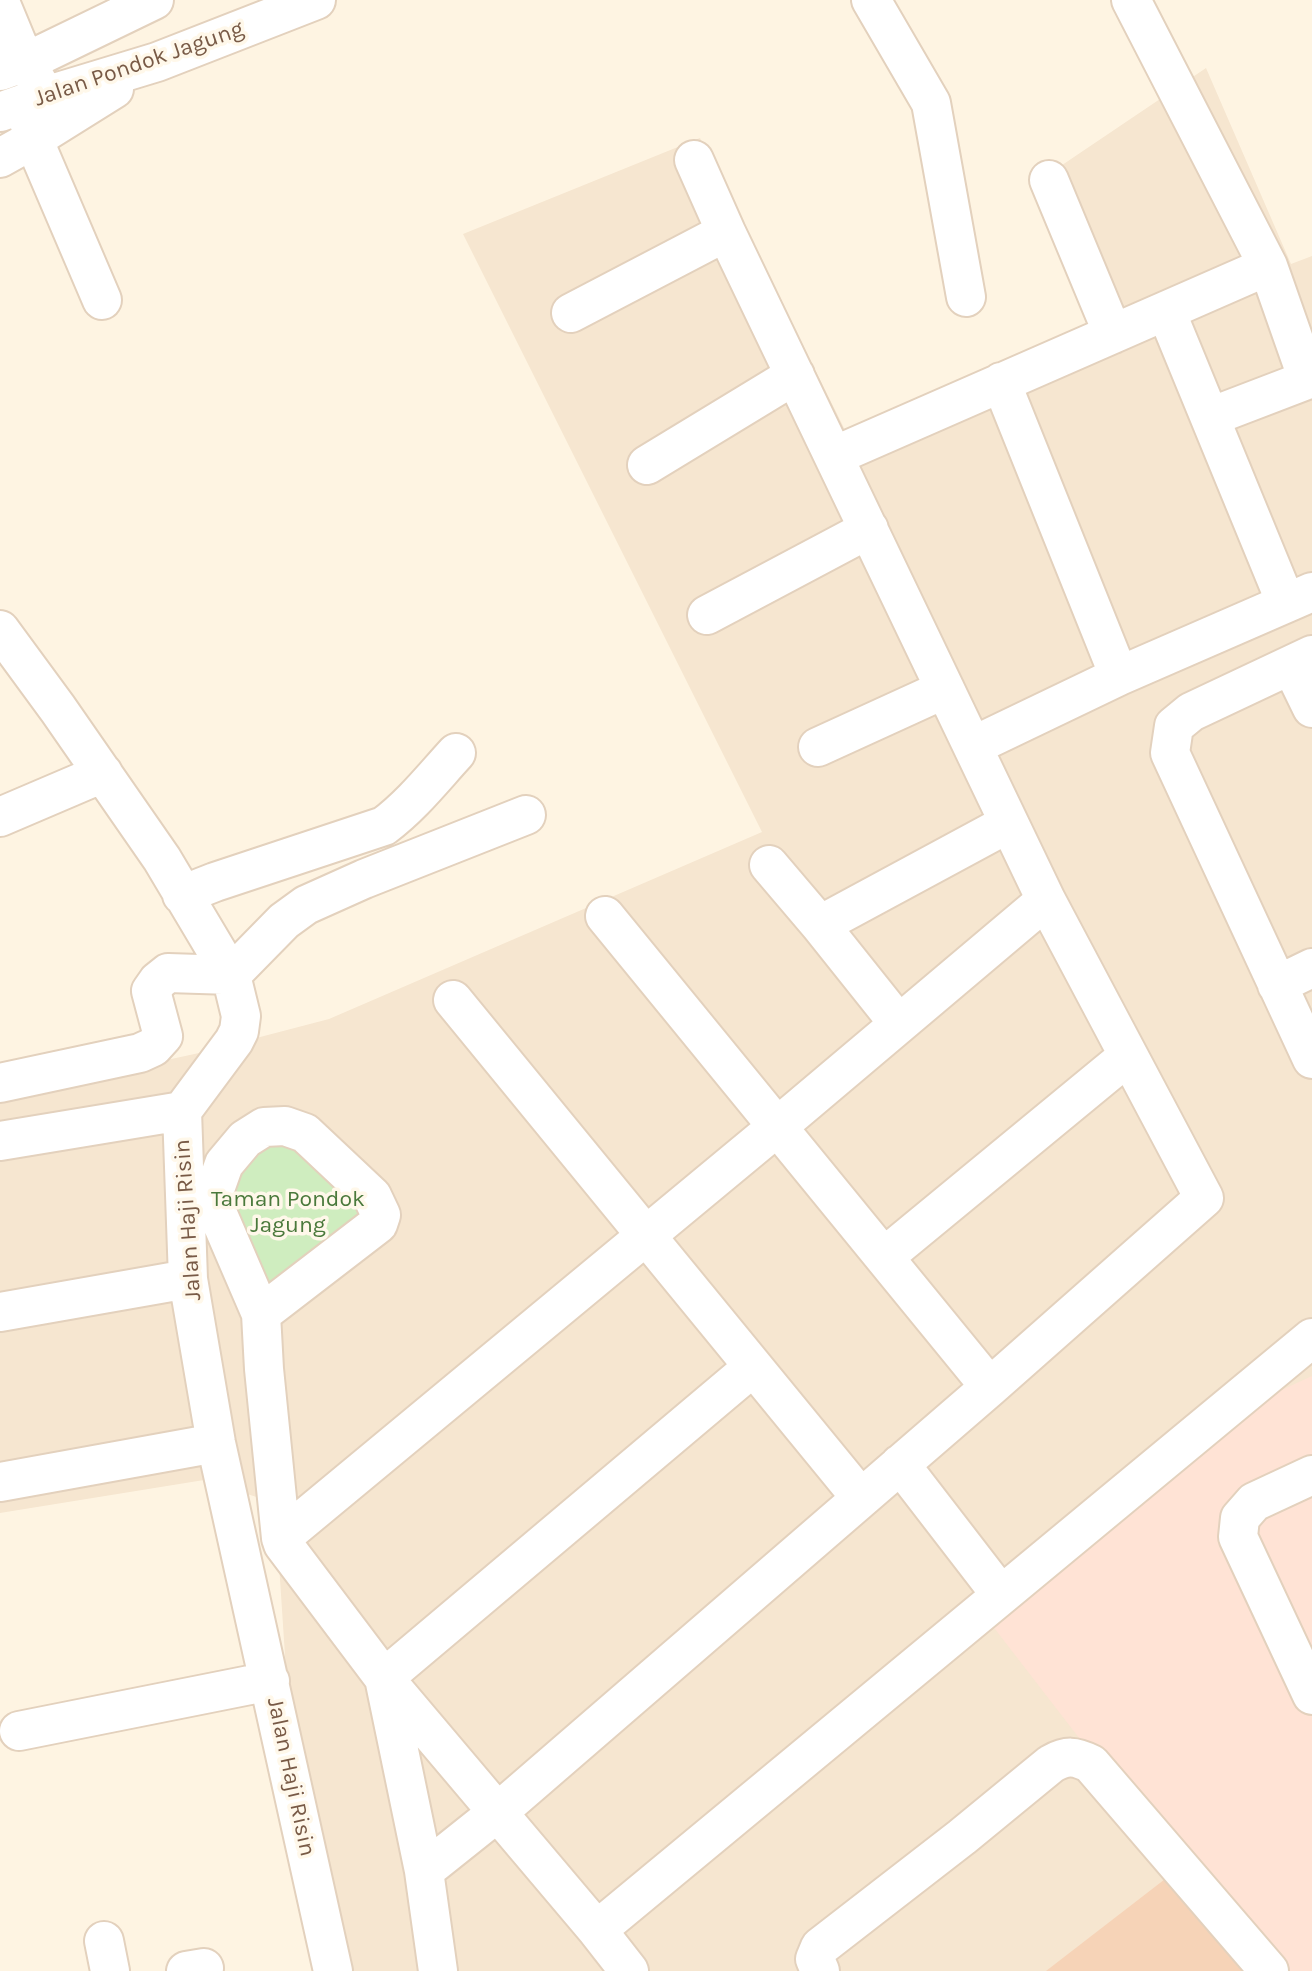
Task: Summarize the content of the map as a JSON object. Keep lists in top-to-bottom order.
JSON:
{
  "streets": {
    "street": ["Jalan Pondok Jagung", "Jalan Haji Risin"]
  },
  "parks": ["Taman Pondok Jagung"]
}
